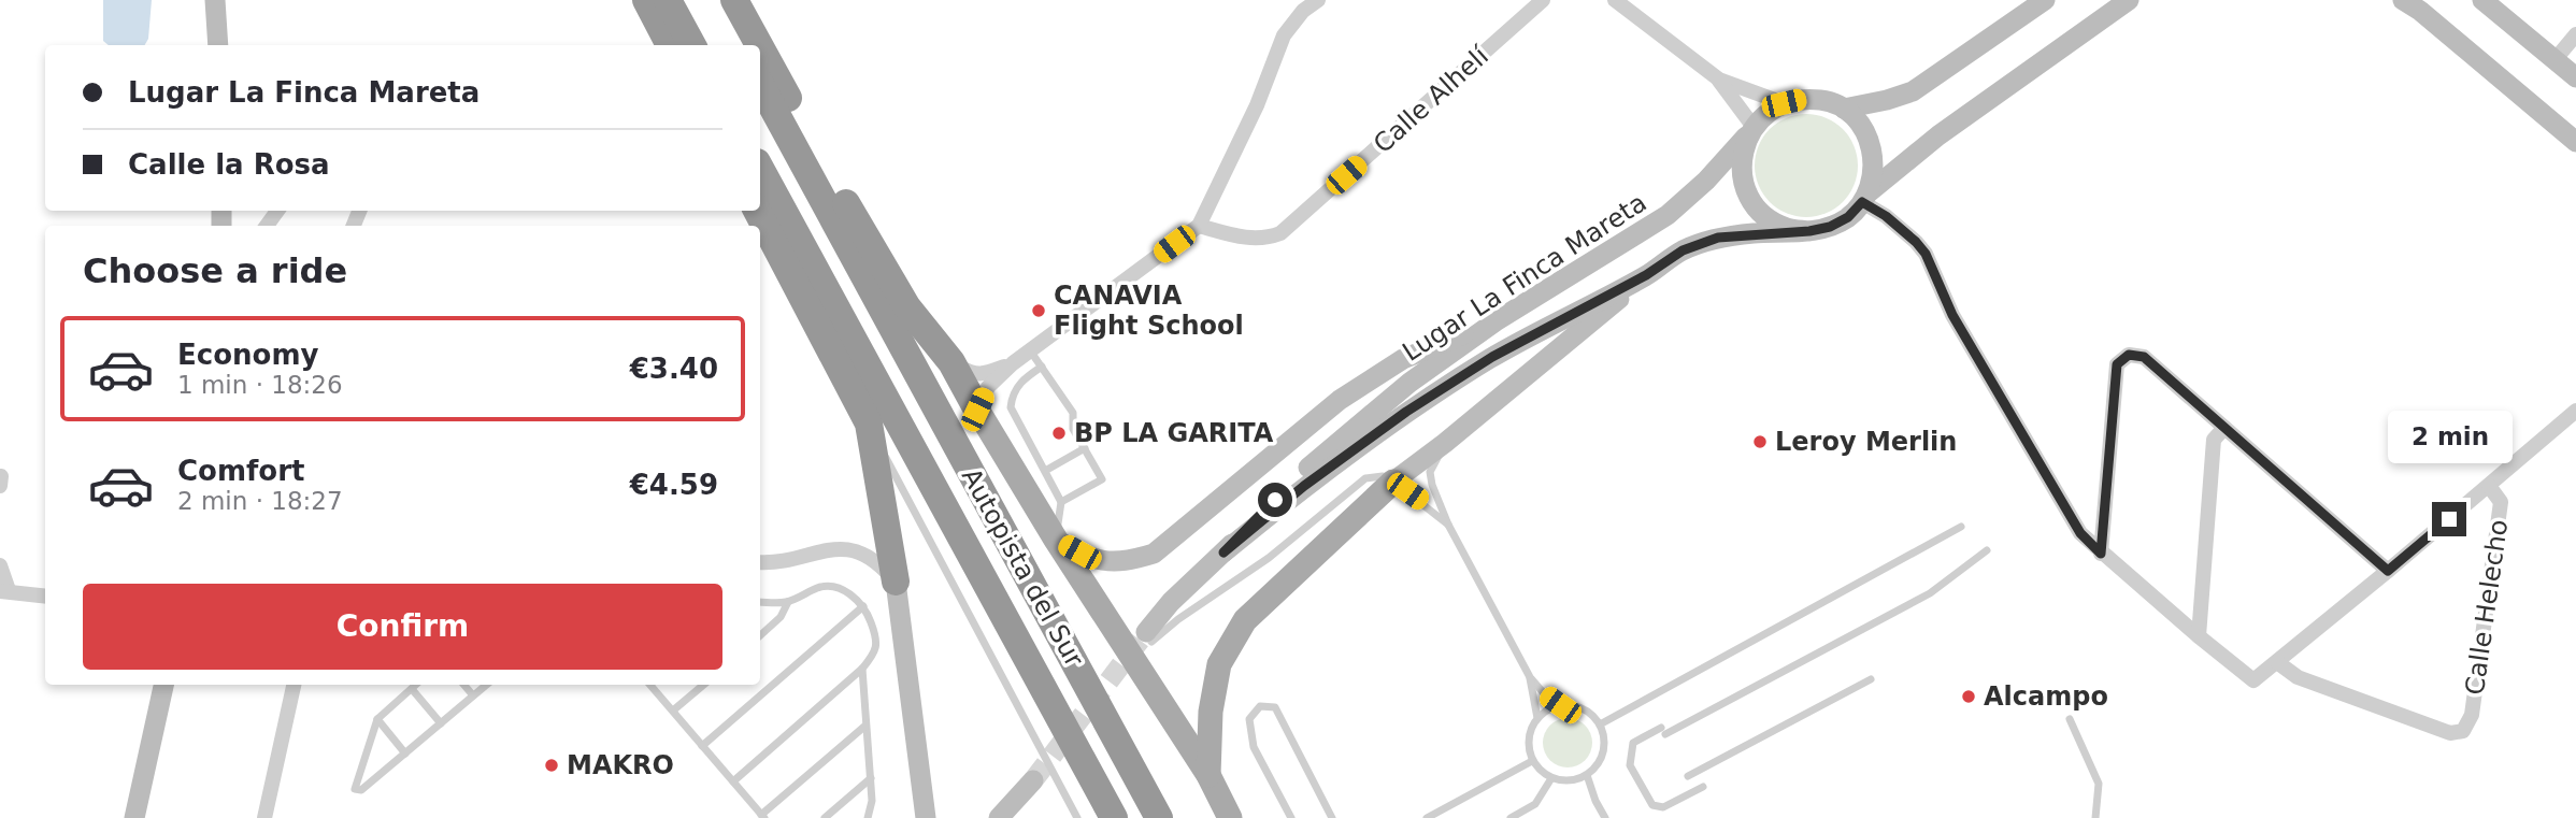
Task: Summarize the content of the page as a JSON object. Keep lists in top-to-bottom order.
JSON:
{
  "streets": {
    "highway": ["Autopista del Sur"],
    "street": ["Calle Alhelí", "Lugar La Finca Mareta", "Calle Helecho"]
  },
  "places": [
    "CANAVIA Flight School",
    "BP LA GARITA",
    "Leroy Merlin",
    "Alcampo",
    "MAKRO"
  ],
  "page": {
    "banner": ["Lugar La Finca Mareta", "Calle la Rosa"],
    "heading": "Choose a ride",
    "list": [
      {
        "name": "Economy",
        "note": "1 min · 18:26",
        "value": "€3.40"
      },
      {
        "name": "Comfort",
        "note": "2 min · 18:27",
        "value": "€4.59"
      }
    ],
    "bubble": "2 min",
    "buttons": "Confirm"
  }
}
